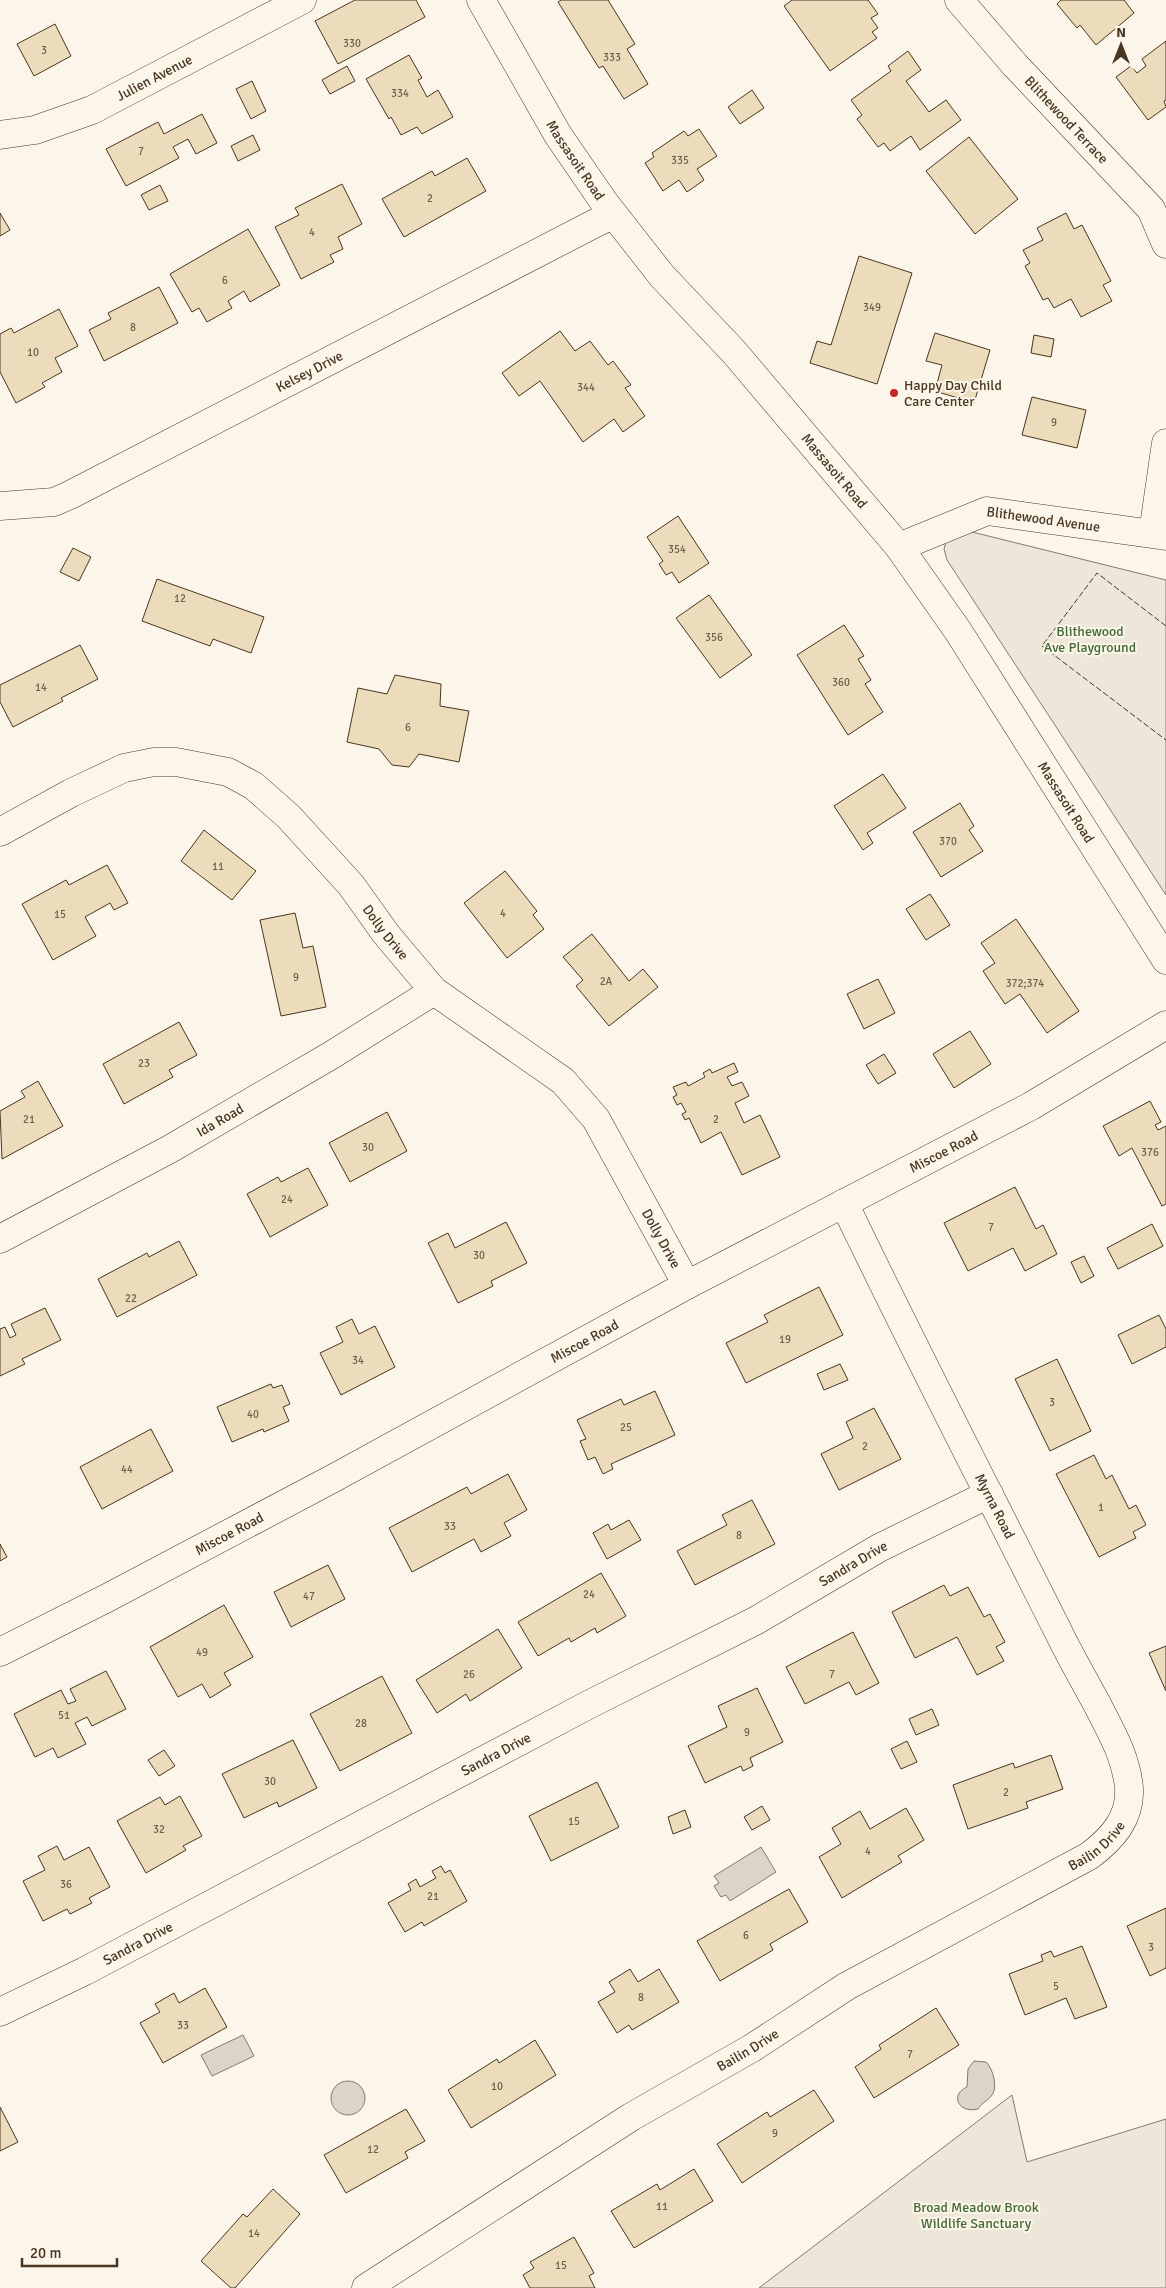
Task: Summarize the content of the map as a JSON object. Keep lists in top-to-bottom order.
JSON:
{
  "streets": {
    "street": [
      "Julien Avenue",
      "Blithewood Terrace",
      "Massasoit Road",
      "Kelsey Drive",
      "Blithewood Avenue",
      "Dolly Drive",
      "Ida Road",
      "Miscoe Road",
      "Myrna Road",
      "Sandra Drive",
      "Bailin Drive"
    ]
  },
  "crossings": [
    ["Massasoit Road", "Kelsey Drive"],
    ["Massasoit Road", "Blithewood Avenue"],
    ["Dolly Drive", "Ida Road"],
    ["Dolly Drive", "Miscoe Road"],
    ["Miscoe Road", "Myrna Road"],
    ["Myrna Road", "Sandra Drive"],
    ["Myrna Road", "Bailin Drive"]
  ],
  "parks": ["Blithewood Ave Playground", "Broad Meadow Brook Wildlife Sanctuary"],
  "places": ["Happy Day Child Care Center"],
  "house_numbers": [
    "330",
    "3",
    "333",
    "334",
    "7",
    "335",
    "2",
    "4",
    "6",
    "349",
    "8",
    "10",
    "344",
    "9",
    "354",
    "12",
    "356",
    "360",
    "14",
    "6",
    "370",
    "11",
    "4",
    "15",
    "9",
    "2A",
    "372;374",
    "23",
    "21",
    "2",
    "30",
    "376",
    "24",
    "7",
    "30",
    "22",
    "19",
    "34",
    "3",
    "40",
    "25",
    "2",
    "44",
    "1",
    "33",
    "8",
    "24",
    "47",
    "49",
    "26",
    "7",
    "51",
    "28",
    "9",
    "30",
    "2",
    "15",
    "32",
    "4",
    "36",
    "21",
    "6",
    "3",
    "5",
    "8",
    "33",
    "7",
    "10",
    "9",
    "12",
    "11",
    "14",
    "15"
  ],
  "scale_bar": "20 m",
  "north": "top"
}
